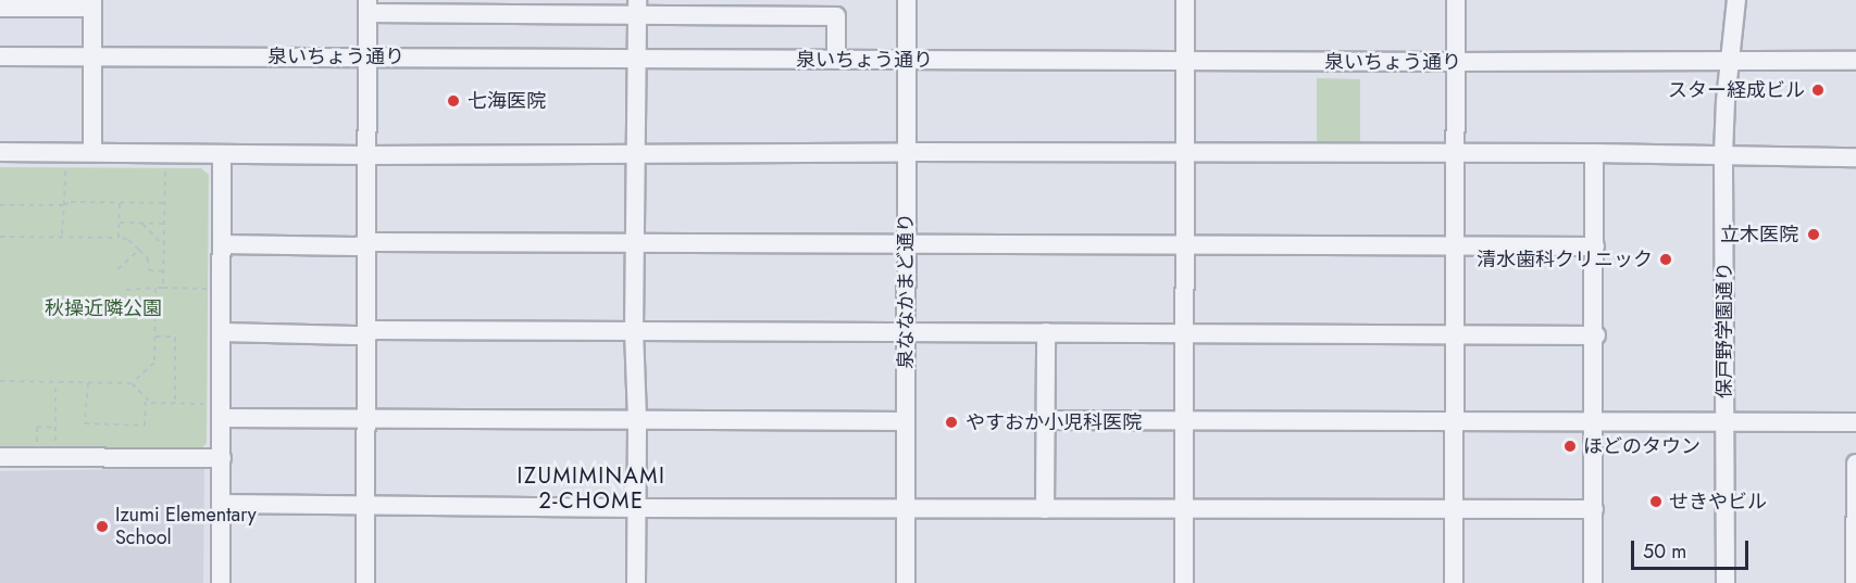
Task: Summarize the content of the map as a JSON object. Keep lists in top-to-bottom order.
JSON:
{
  "streets": {
    "street": ["泉いちょう通り", "泉ななかまど通り", "保戸野学園通り"]
  },
  "crossings": [
    ["泉いちょう通り", "泉ななかまど通り"],
    ["泉いちょう通り", "保戸野学園通り"]
  ],
  "districts": ["IZUMIMINAMI 2-CHOME"],
  "parks": ["秋操近隣公園"],
  "places": [
    "スター経成ビル",
    "七海医院",
    "立木医院",
    "清水歯科クリニック",
    "やすおか小児科医院",
    "ほどのタウン",
    "せきやビル",
    "Izumi Elementary School"
  ],
  "scale_bar": "50 m"
}
